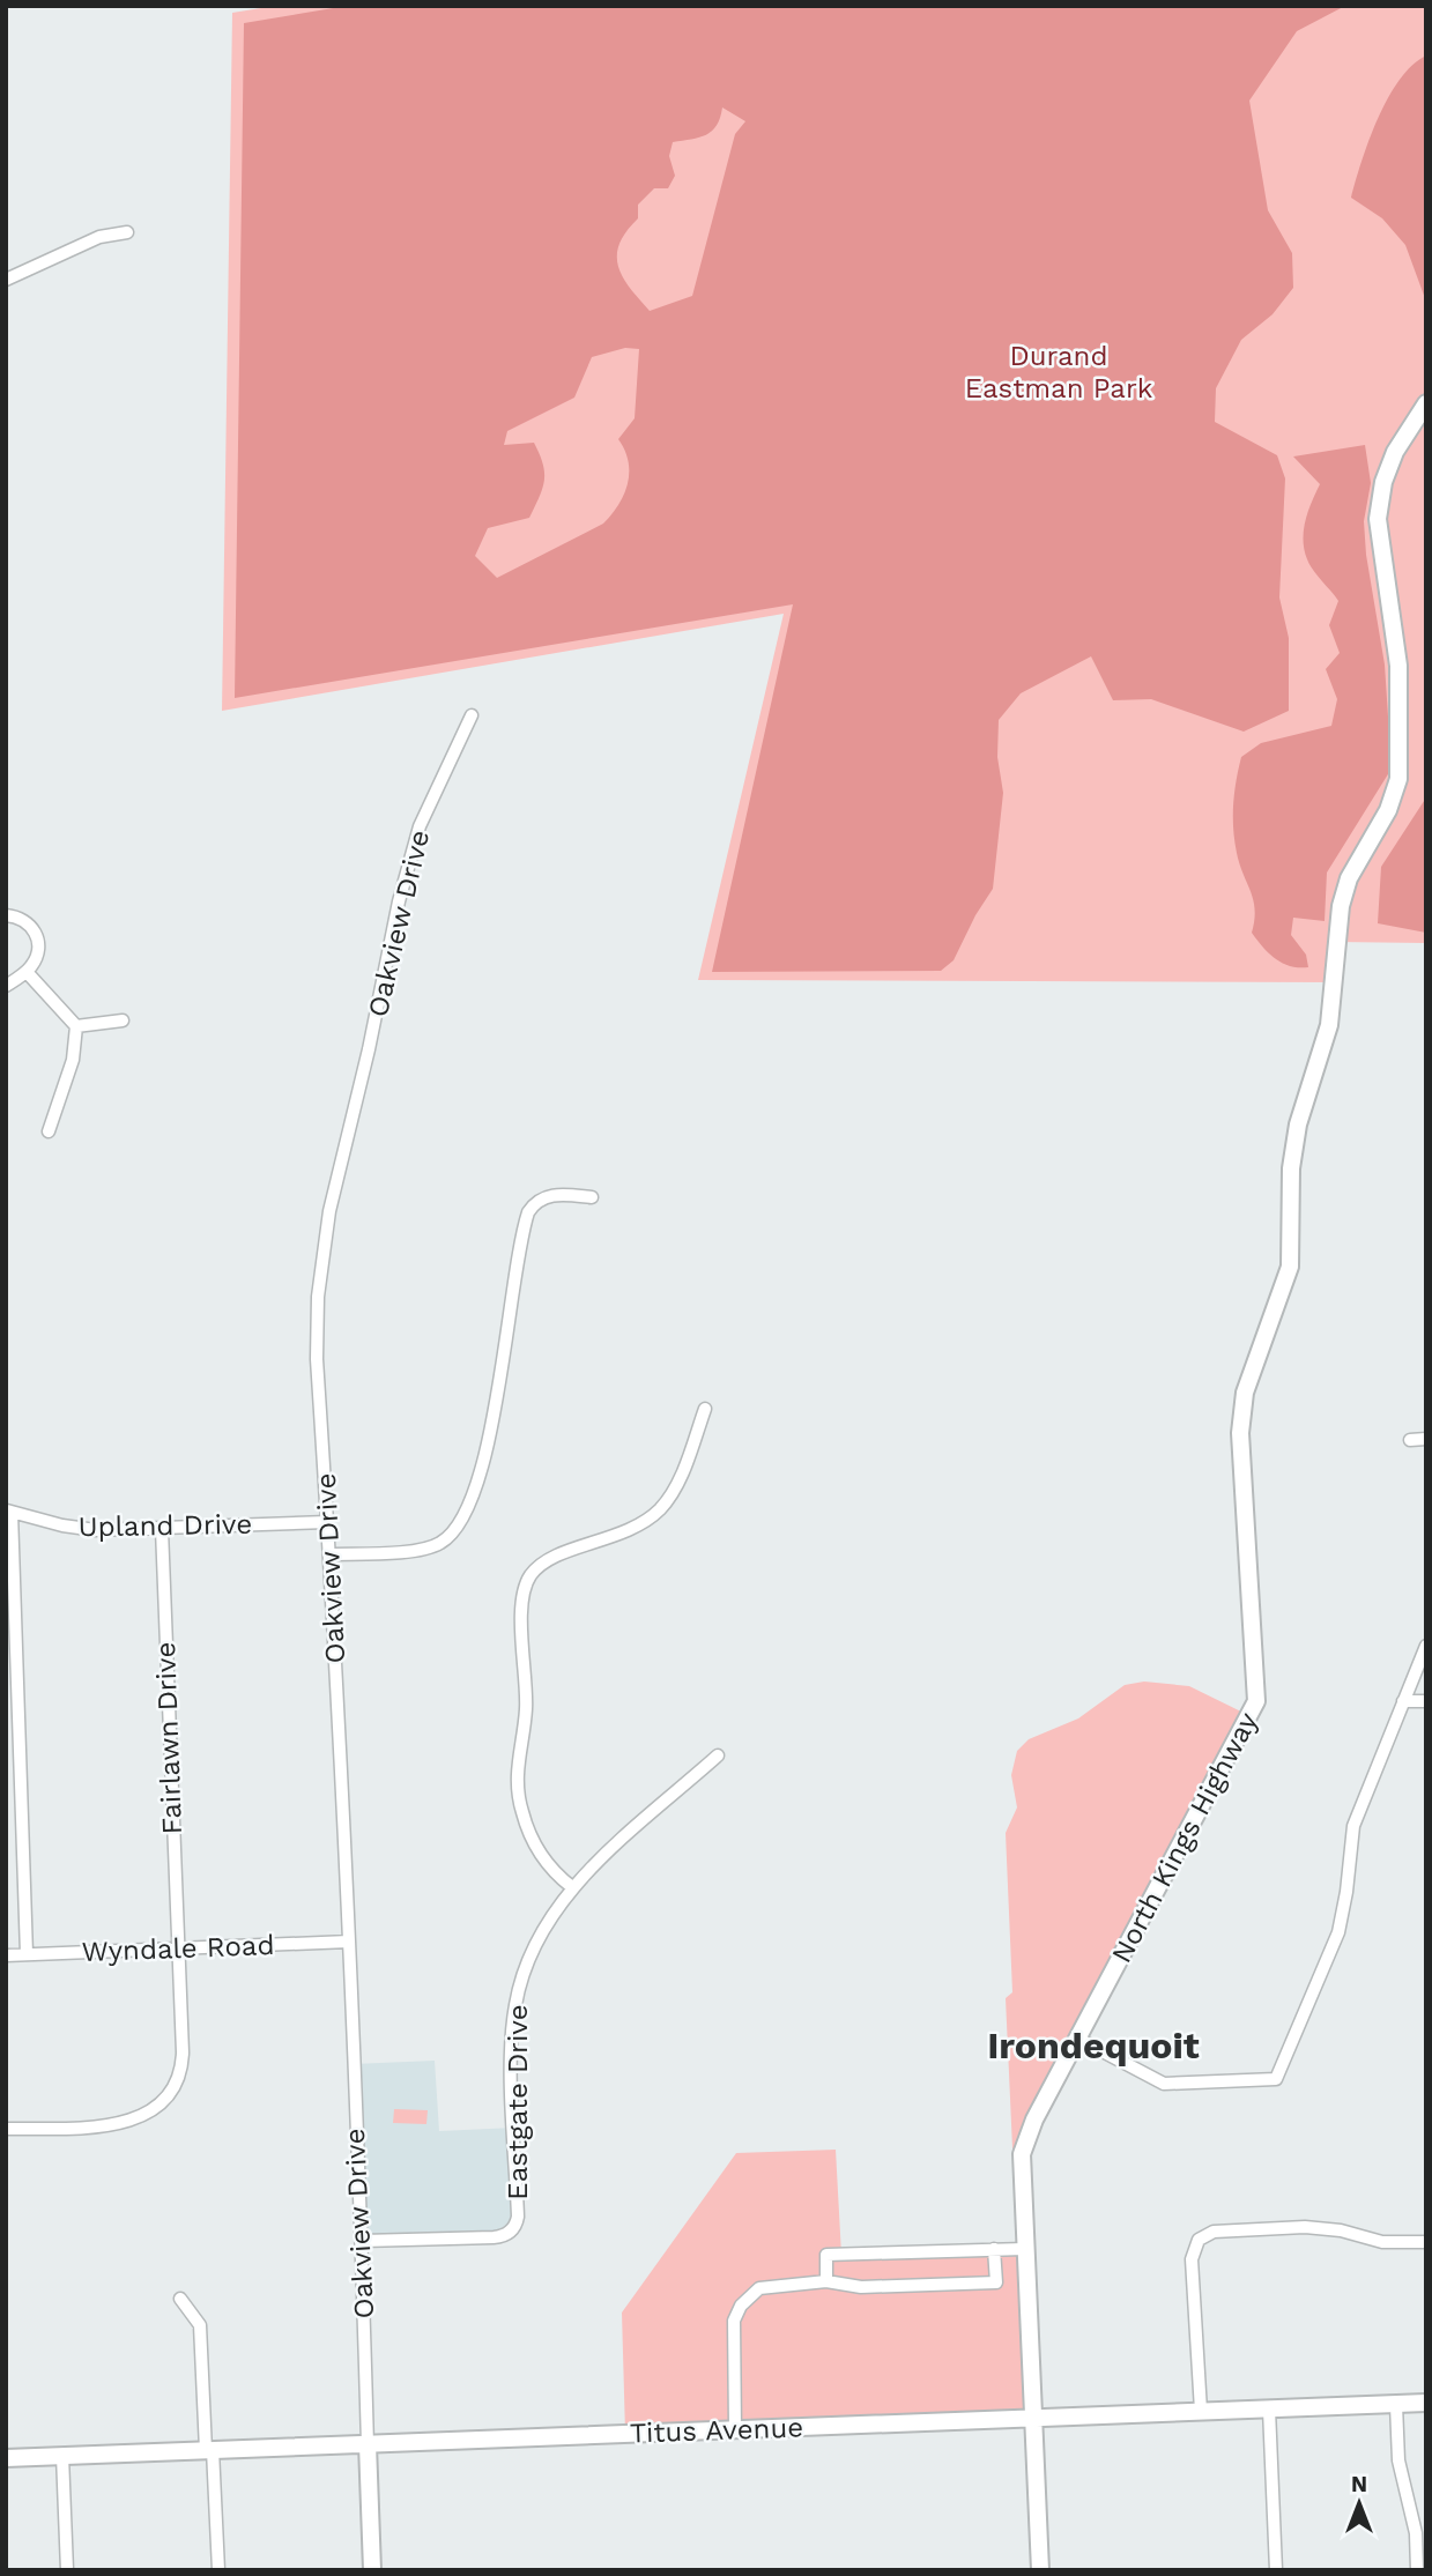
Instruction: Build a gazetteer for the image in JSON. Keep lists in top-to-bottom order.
{
  "streets": {
    "street": [
      "Oakview Drive",
      "Upland Drive",
      "Fairlawn Drive",
      "North Kings Highway",
      "Wyndale Road",
      "Eastgate Drive",
      "Titus Avenue"
    ]
  },
  "crossings": [
    ["Oakview Drive", "Upland Drive"],
    ["Oakview Drive", "Wyndale Road"],
    ["Oakview Drive", "Eastgate Drive"],
    ["Oakview Drive", "Titus Avenue"],
    ["Upland Drive", "Fairlawn Drive"],
    ["Fairlawn Drive", "Wyndale Road"],
    ["North Kings Highway", "Titus Avenue"]
  ],
  "districts": ["Irondequoit"],
  "parks": ["Durand Eastman Park"],
  "north": "top"
}
